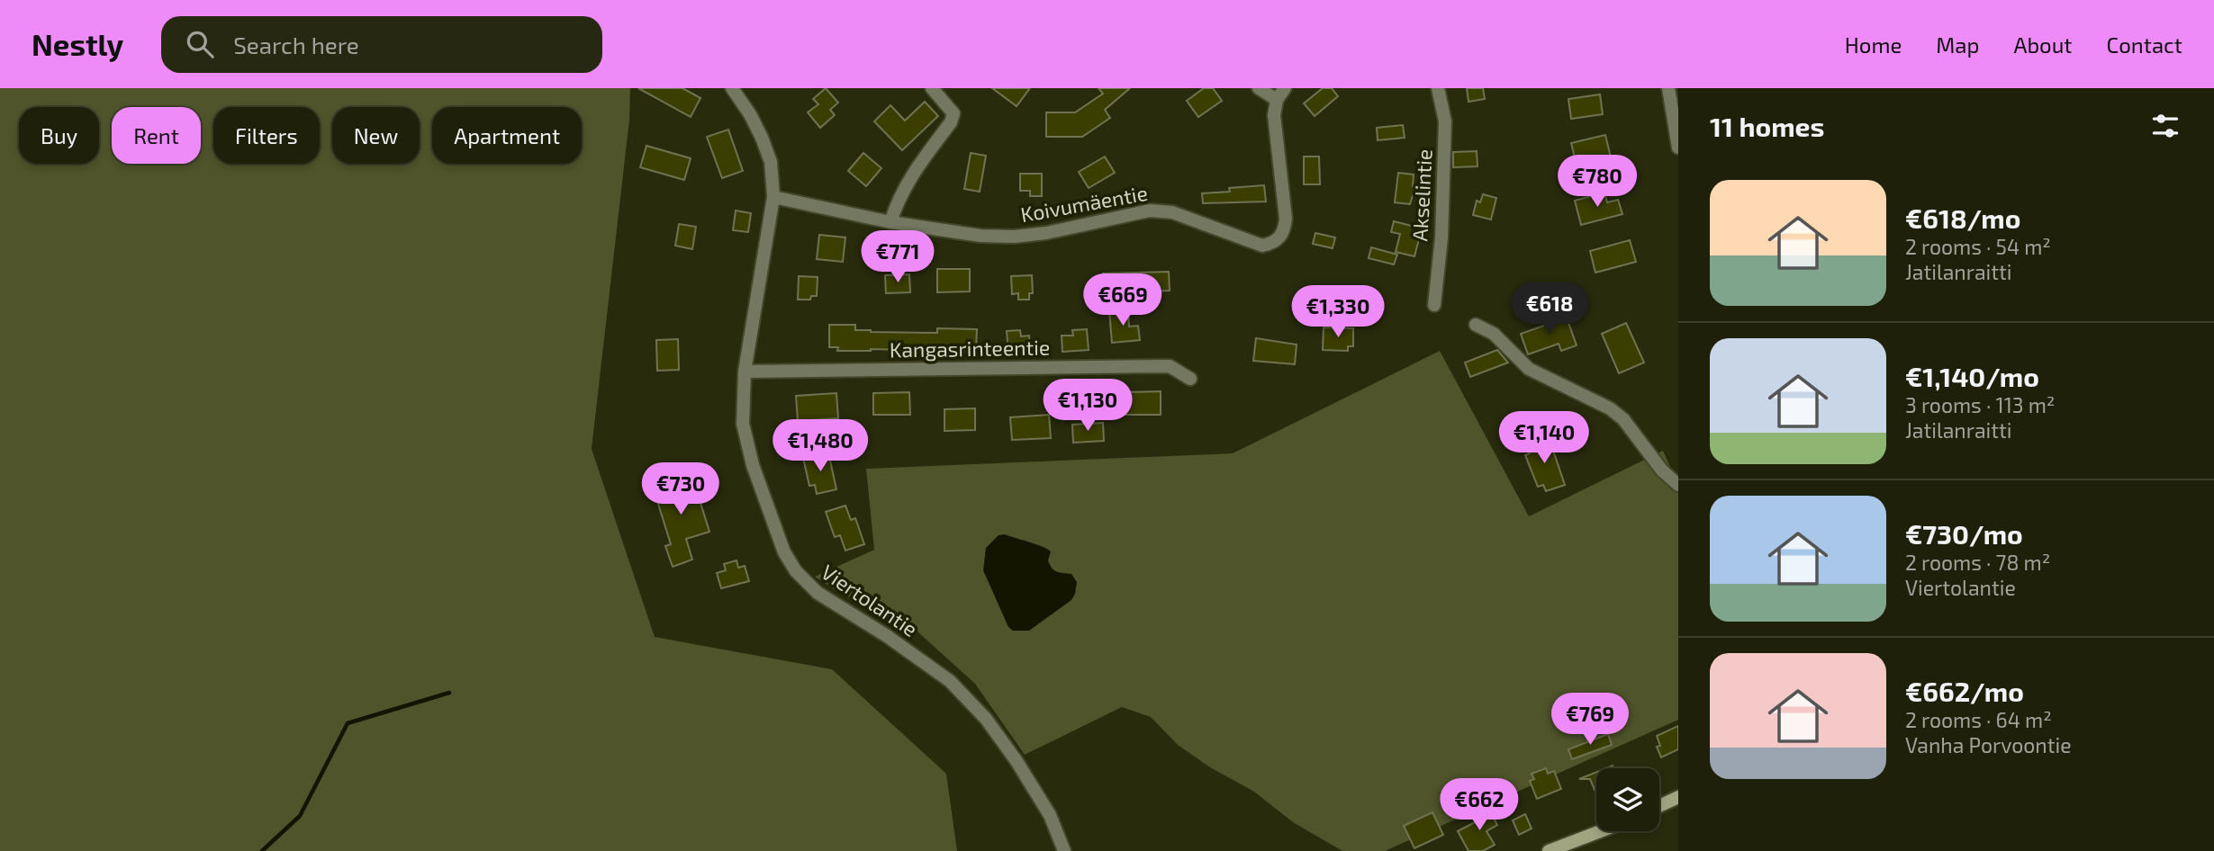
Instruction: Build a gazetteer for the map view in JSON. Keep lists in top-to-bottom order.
{
  "streets": {
    "street": [
      "Akselintie",
      "Koivumäentie",
      "Kangasrinteentie",
      "Viertolantie"
    ]
  },
  "crossings": [
    ["Koivumäentie", "Viertolantie"],
    ["Kangasrinteentie", "Viertolantie"]
  ],
  "page": {
    "header": "Nestly",
    "search": "Search here",
    "nav": [
      "Home",
      "Map",
      "About",
      "Contact"
    ],
    "heading": "11 homes",
    "chip": [
      "Buy",
      "Rent",
      "Filters",
      "New",
      "Apartment"
    ],
    "price": [
      "€780",
      "€771",
      "€669",
      "€618",
      "€1,330",
      "€1,130",
      "€1,140",
      "€1,480",
      "€730",
      "€769",
      "€662"
    ],
    "list": [
      {
        "name": "€618/mo",
        "note": "2 rooms · 54 m² · Jatilanraitti"
      },
      {
        "name": "€1,140/mo",
        "note": "3 rooms · 113 m² · Jatilanraitti"
      },
      {
        "name": "€730/mo",
        "note": "2 rooms · 78 m² · Viertolantie"
      },
      {
        "name": "€662/mo",
        "note": "2 rooms · 64 m² · Vanha Porvoontie"
      }
    ]
  }
}
